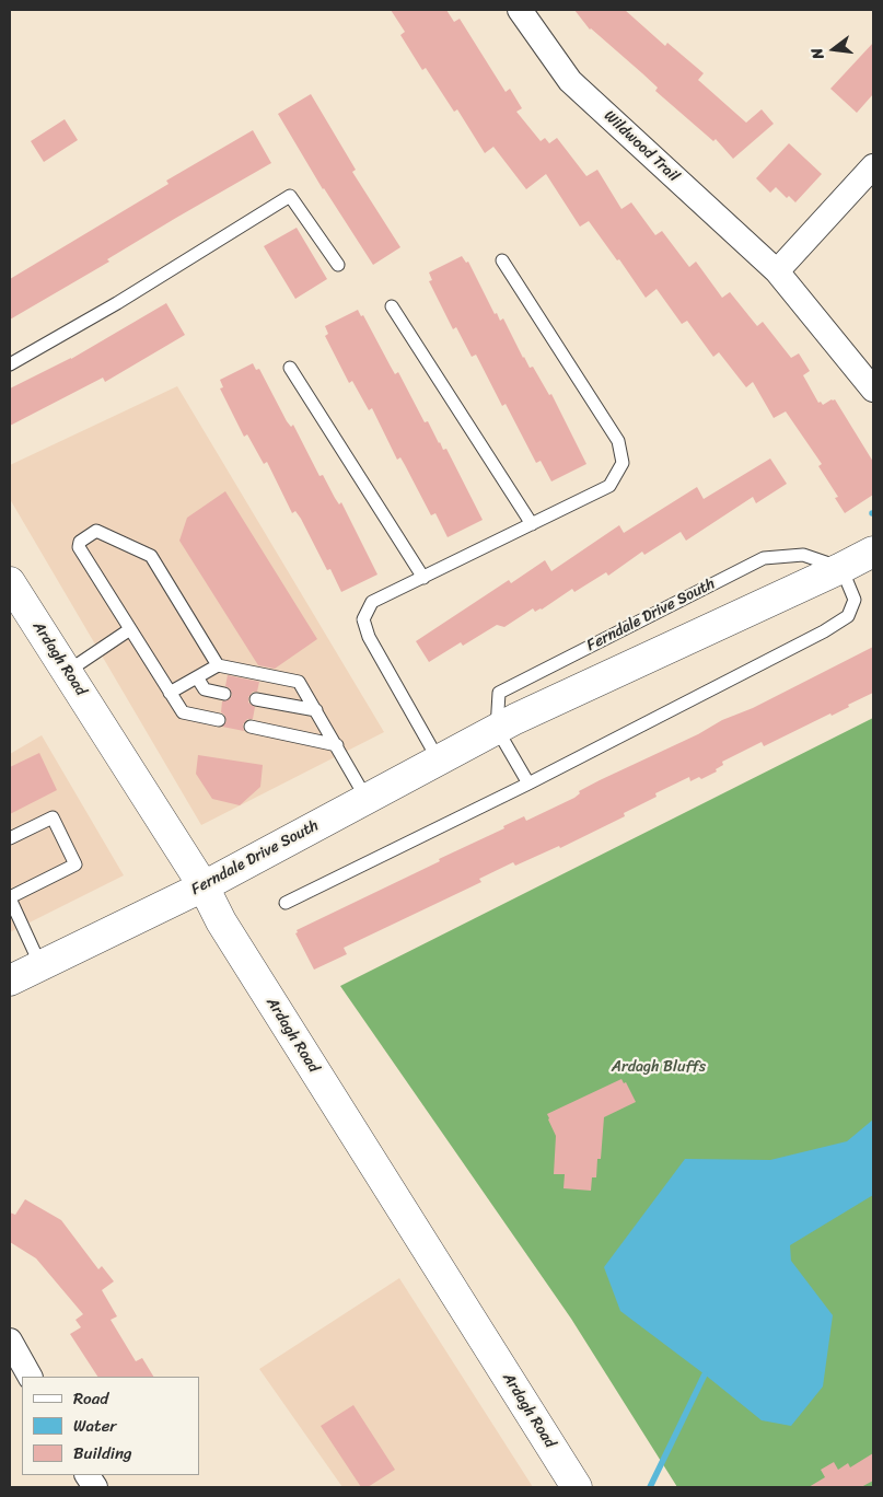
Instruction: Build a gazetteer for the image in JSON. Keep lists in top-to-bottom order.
{
  "streets": {
    "street": ["Wildwood Trail", "Ferndale Drive South", "Ardagh Road"]
  },
  "crossings": [
    ["Ferndale Drive South", "Ardagh Road"]
  ],
  "parks": ["Ardagh Bluffs"],
  "legend": ["Road", "Water", "Building"],
  "north": "left"
}
